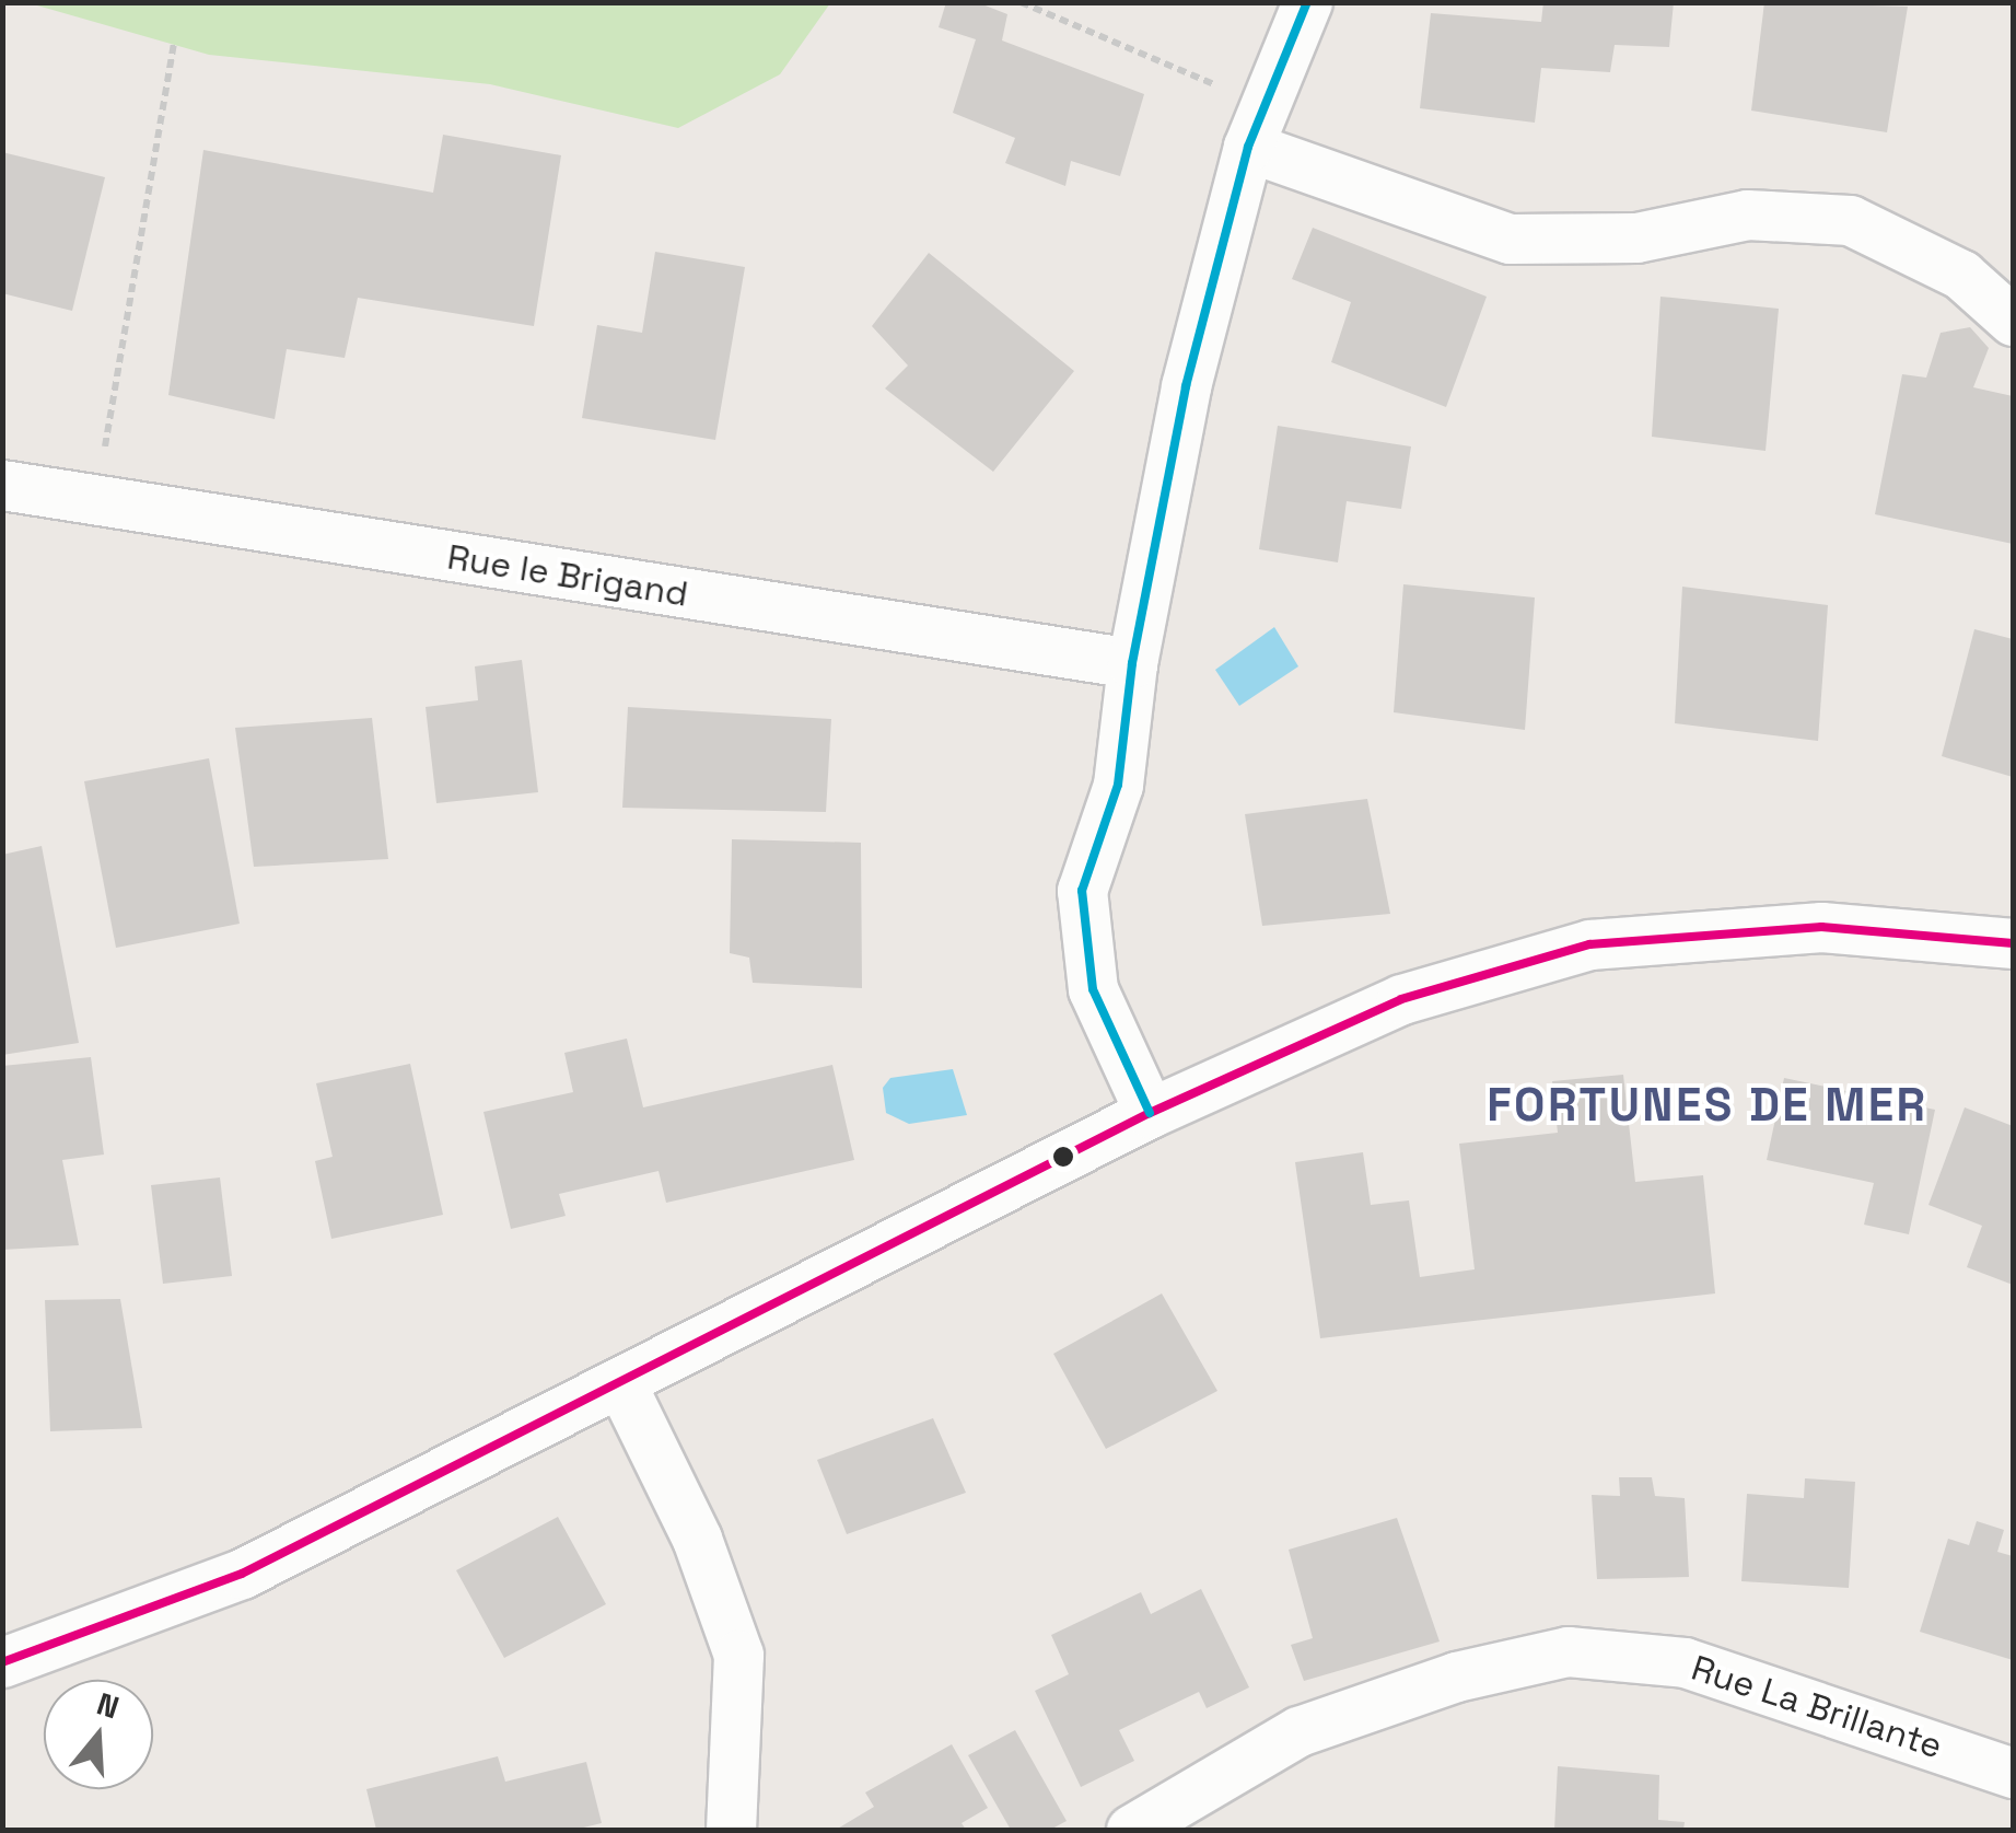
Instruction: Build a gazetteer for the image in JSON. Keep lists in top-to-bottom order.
{
  "streets": {
    "street": ["Rue le Brigand", "Rue La Brillante"]
  },
  "districts": ["FORTUNES DE MER"],
  "north": "top"
}
